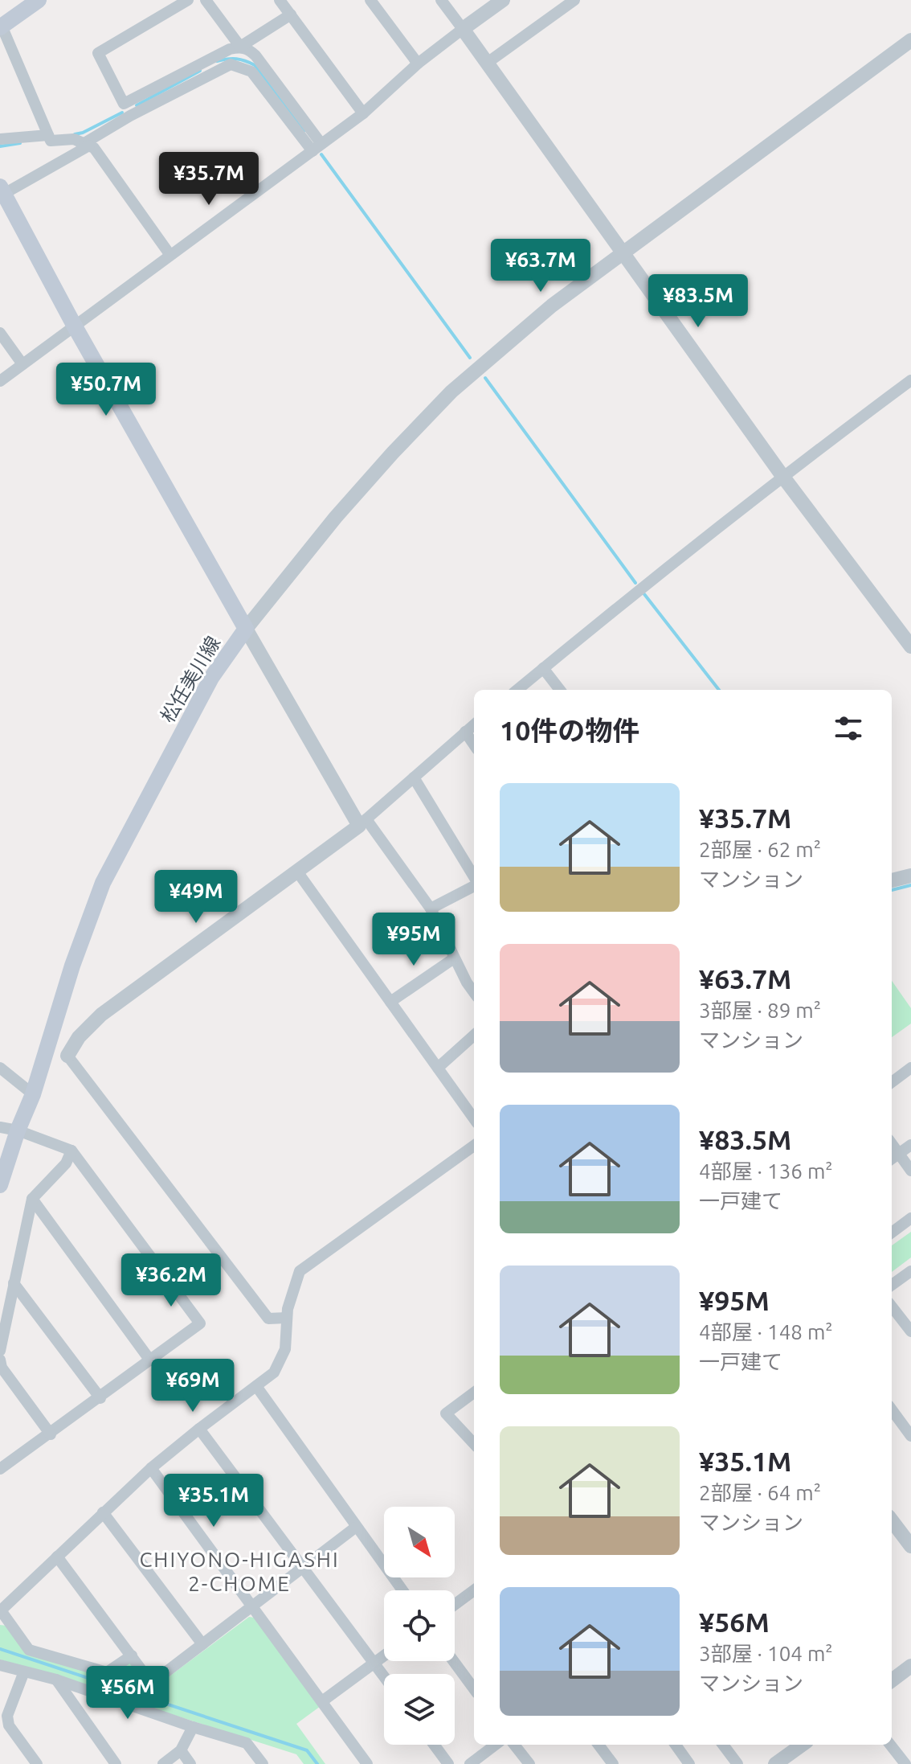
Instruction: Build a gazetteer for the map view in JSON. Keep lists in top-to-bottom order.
{
  "streets": {
    "main road": ["松任美川線"]
  },
  "districts": ["CHIYONO-HIGASHI 2-CHOME"],
  "north": "bottom right",
  "page": {
    "price": [
      "¥35.7M",
      "¥63.7M",
      "¥83.5M",
      "¥50.7M",
      "¥49M",
      "¥95M",
      "¥36.2M",
      "¥69M",
      "¥35.1M",
      "¥56M"
    ],
    "heading": "10件の物件",
    "list": [
      {
        "name": "¥35.7M",
        "note": "2部屋 · 62 m² · マンション"
      },
      {
        "name": "¥63.7M",
        "note": "3部屋 · 89 m² · マンション"
      },
      {
        "name": "¥83.5M",
        "note": "4部屋 · 136 m² · 一戸建て"
      },
      {
        "name": "¥95M",
        "note": "4部屋 · 148 m² · 一戸建て"
      },
      {
        "name": "¥35.1M",
        "note": "2部屋 · 64 m² · マンション"
      },
      {
        "name": "¥56M",
        "note": "3部屋 · 104 m² · マンション"
      }
    ]
  }
}
